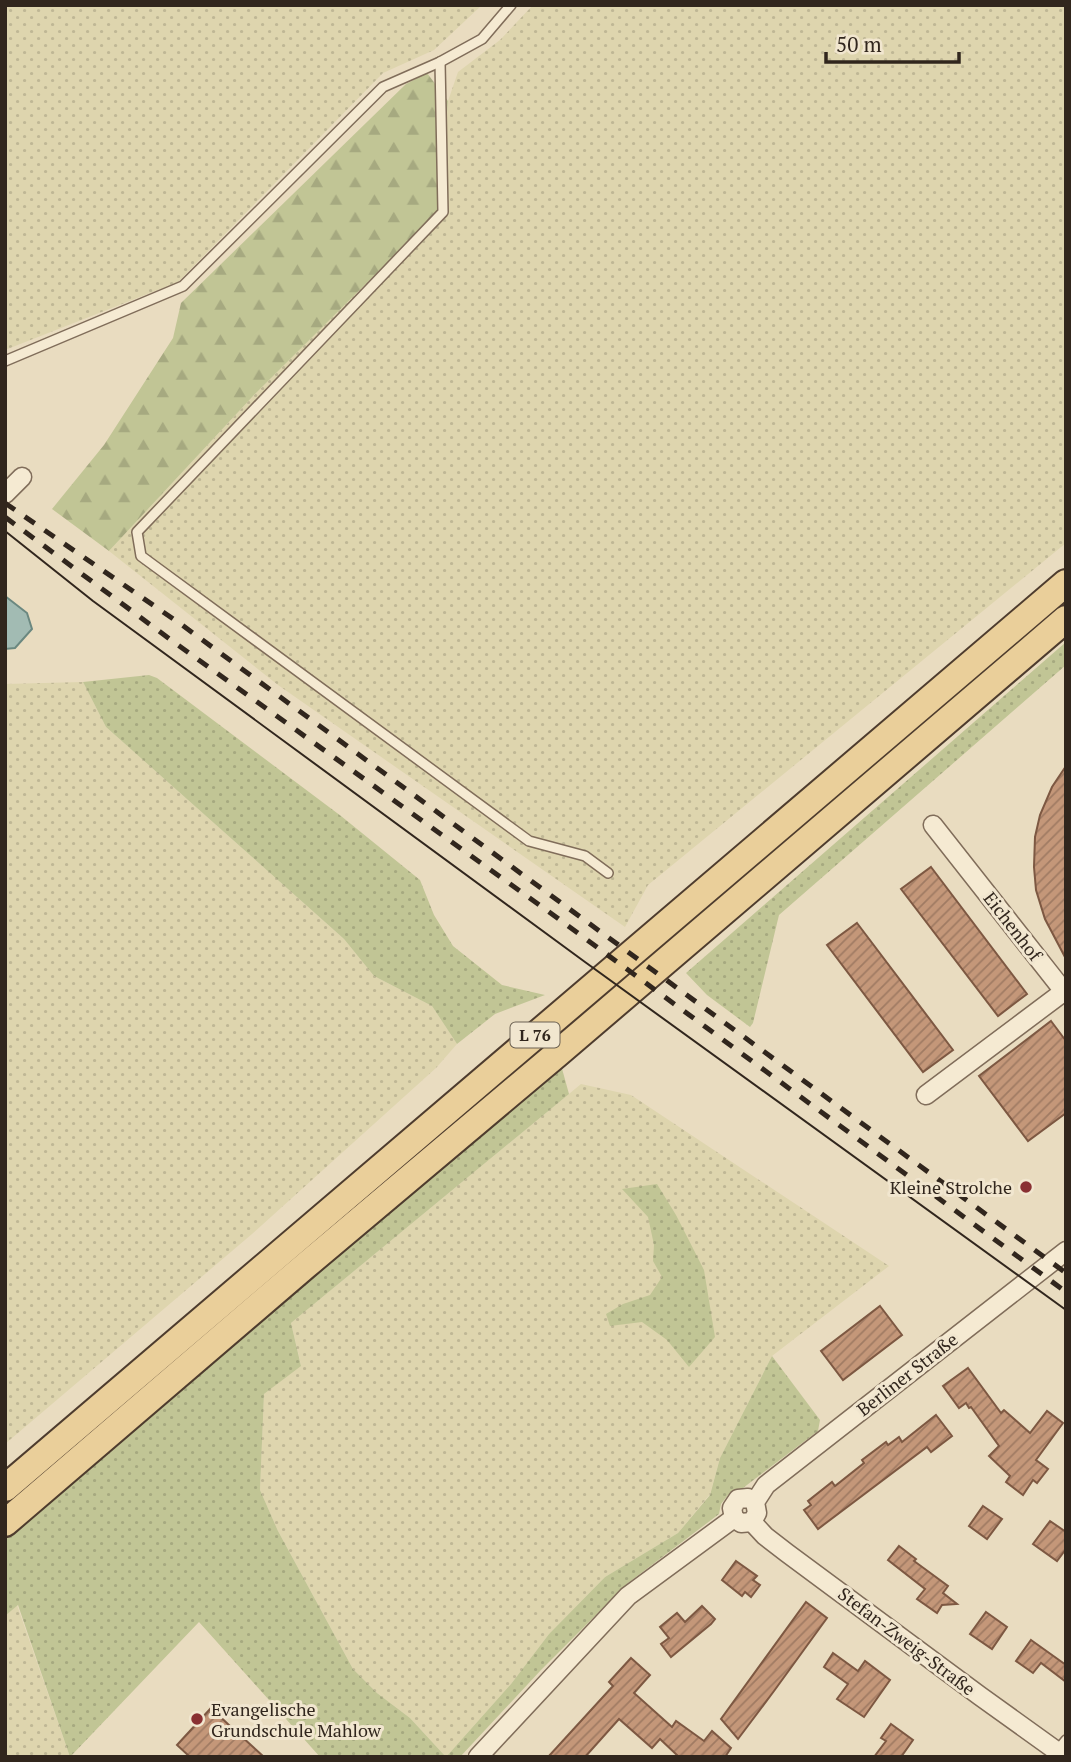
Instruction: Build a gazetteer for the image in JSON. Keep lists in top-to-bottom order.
{
  "streets": {
    "main road": ["L 76"],
    "street": ["Eichenhof", "Berliner Straße", "Stefan-Zweig-Straße"]
  },
  "crossings": [
    ["Berliner Straße", "Stefan-Zweig-Straße"]
  ],
  "places": ["Kleine Strolche", "Evangelische Grundschule Mahlow"],
  "scale_bar": "50 m"
}
